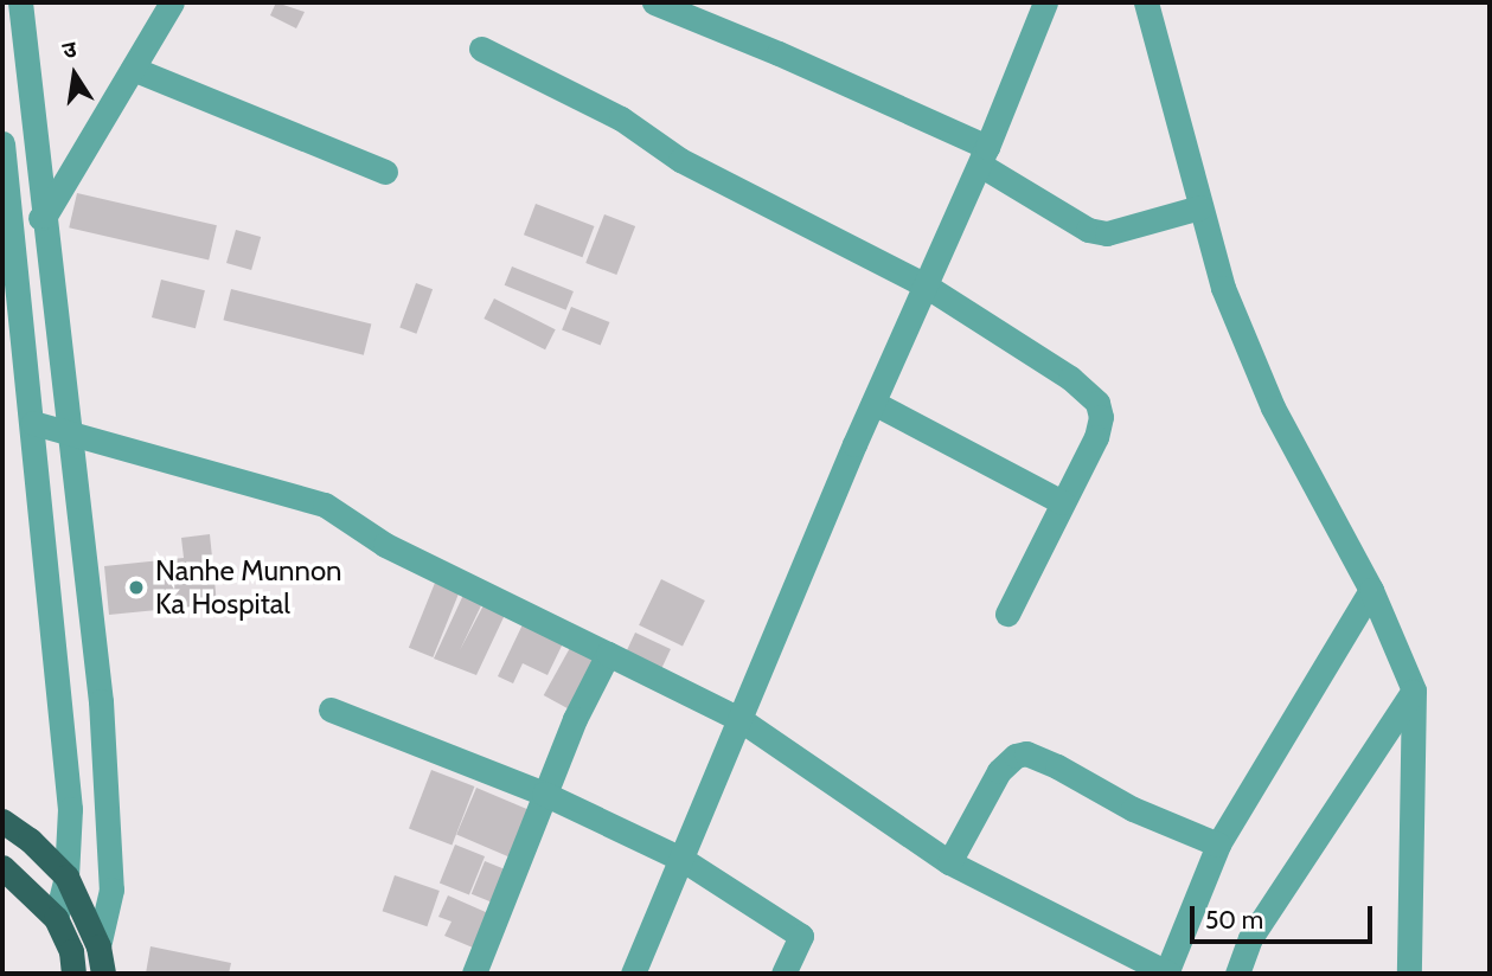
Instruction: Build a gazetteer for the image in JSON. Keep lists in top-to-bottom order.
{
  "places": ["Nanhe Munnon Ka Hospital"],
  "scale_bar": "50 m",
  "north": "top"
}
